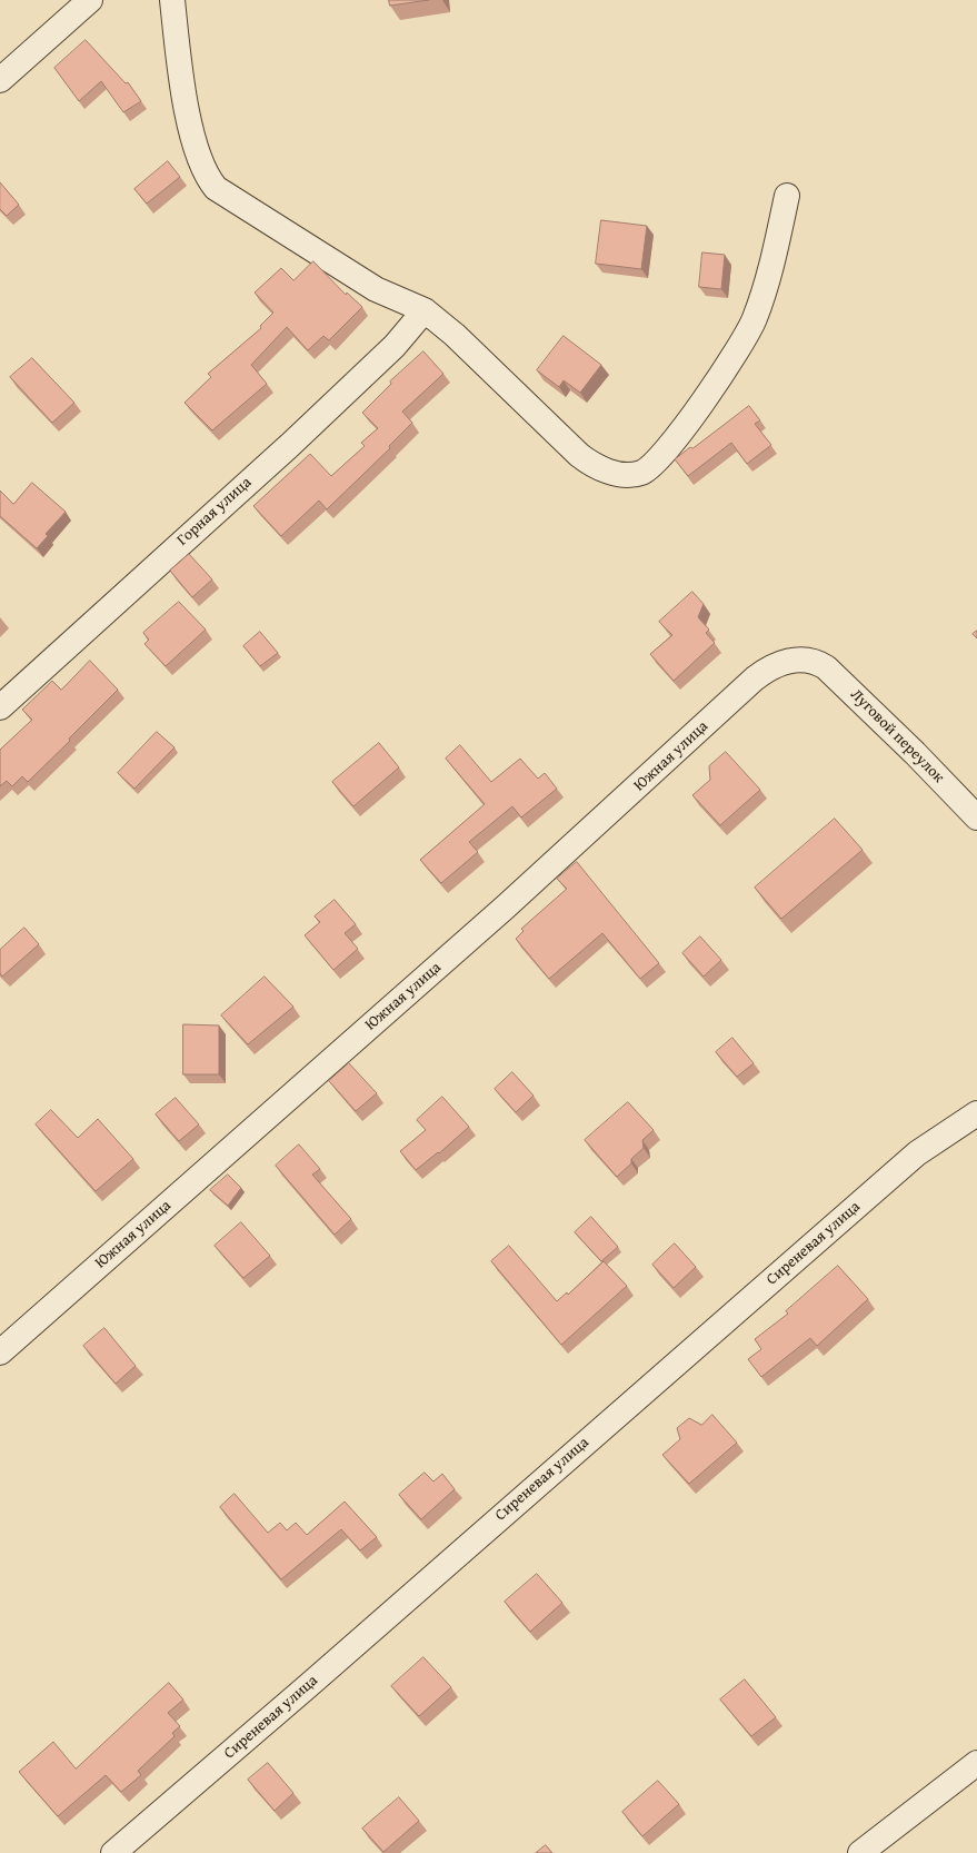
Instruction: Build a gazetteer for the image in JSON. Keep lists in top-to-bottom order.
{
  "streets": {
    "street": [
      "Горная улица",
      "Луговой переулок",
      "Южная улица",
      "Сиреневая улица"
    ]
  },
  "crossings": [
    ["Луговой переулок", "Южная улица"]
  ]
}
